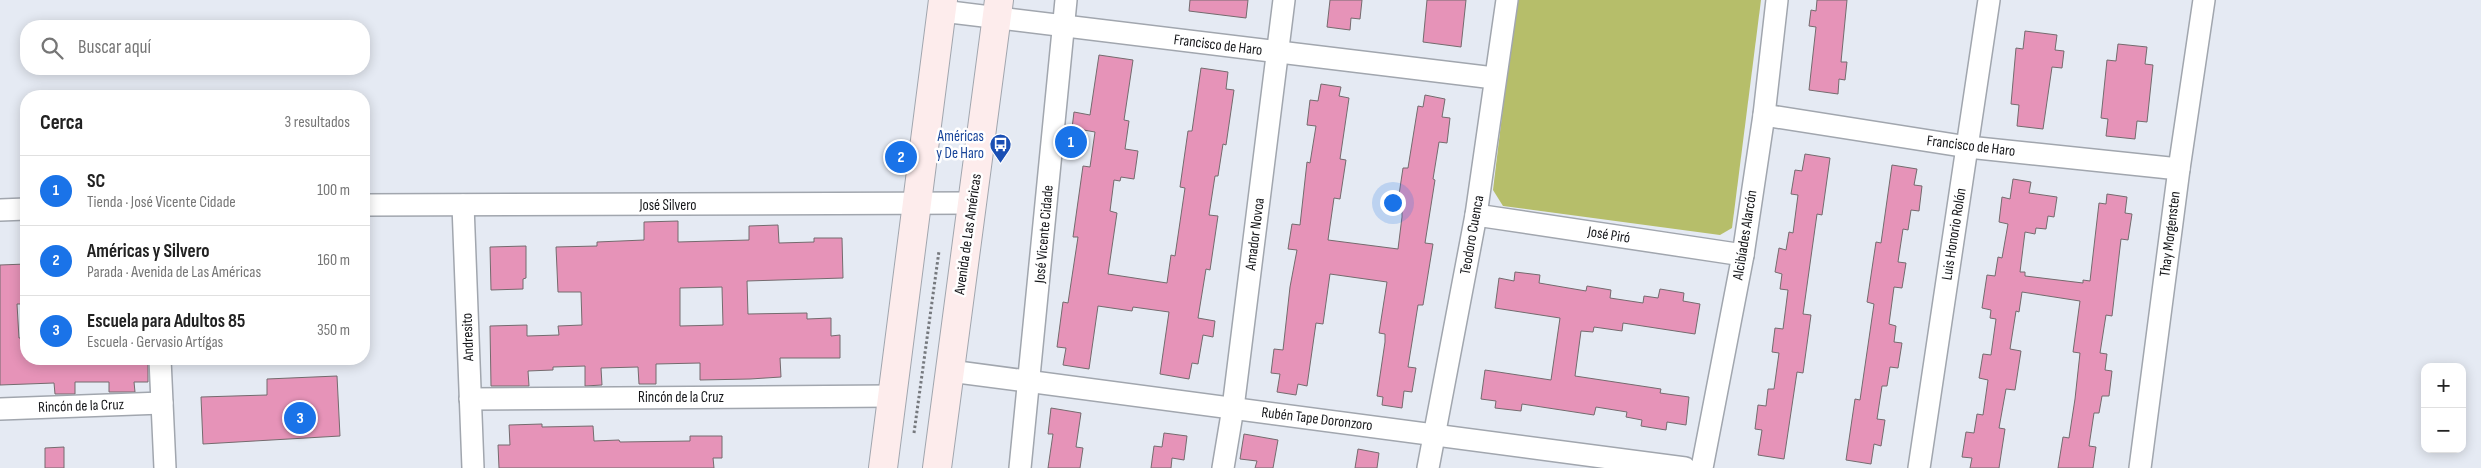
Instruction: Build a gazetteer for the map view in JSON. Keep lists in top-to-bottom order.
{
  "streets": {
    "main road": ["Avenida de Las Américas"],
    "street": [
      "Francisco de Haro",
      "José Silvero",
      "José Vicente Cidade",
      "Amador Novoa",
      "Luis Honorio Rolón",
      "Thay Morgensten",
      "Teodoro Cuenca",
      "José Piró",
      "Alcibíades Alarcón",
      "Andresito",
      "Rincón de la Cruz",
      "Rubén Tape Doronzoro"
    ]
  },
  "crossings": [
    ["Francisco de Haro", "Avenida de Las Américas"],
    ["Francisco de Haro", "José Vicente Cidade"],
    ["Francisco de Haro", "Amador Novoa"],
    ["Francisco de Haro", "Luis Honorio Rolón"],
    ["Francisco de Haro", "Thay Morgensten"],
    ["Francisco de Haro", "Teodoro Cuenca"],
    ["Francisco de Haro", "Alcibíades Alarcón"],
    ["José Silvero", "Avenida de Las Américas"],
    ["José Silvero", "Andresito"],
    ["Avenida de Las Américas", "Rubén Tape Doronzoro"],
    ["José Vicente Cidade", "Rubén Tape Doronzoro"],
    ["Amador Novoa", "Rubén Tape Doronzoro"],
    ["Teodoro Cuenca", "José Piró"],
    ["Teodoro Cuenca", "Rubén Tape Doronzoro"],
    ["José Piró", "Alcibíades Alarcón"],
    ["Andresito", "Rincón de la Cruz"]
  ],
  "places": {
    "bus stop": ["Américas y De Haro"]
  },
  "page": {
    "search": "Buscar aquí",
    "heading": ["Cerca", "3 resultados"],
    "pins": ["1", "2", "3"],
    "list": [
      {
        "mark": "1",
        "name": "SC",
        "note": "Tienda · José Vicente Cidade",
        "value": "100 m"
      },
      {
        "mark": "2",
        "name": "Américas y Silvero",
        "note": "Parada · Avenida de Las Américas",
        "value": "160 m"
      },
      {
        "mark": "3",
        "name": "Escuela para Adultos 85",
        "note": "Escuela · Gervasio Artígas",
        "value": "350 m"
      }
    ],
    "map_buttons": ["+", "−"]
  }
}
